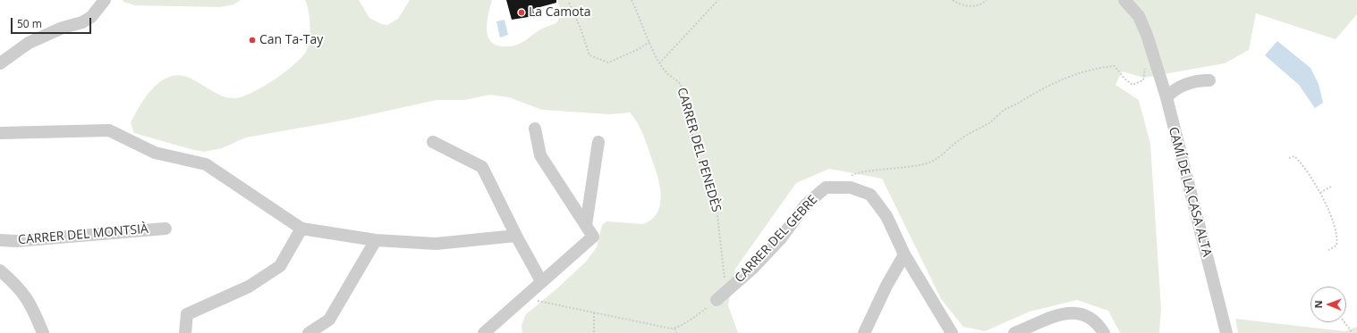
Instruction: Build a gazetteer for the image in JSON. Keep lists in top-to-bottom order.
{
  "streets": {
    "street": ["CAMÍ DE LA CASA ALTA", "CARRER DEL MONTSIÀ", "CARRER DEL GEBRE"],
    "path": ["CARRER DEL PENEDÈS"]
  },
  "crossings": [
    ["CARRER DEL PENEDÈS", "CARRER DEL GEBRE"]
  ],
  "places": ["La Camota", "Can Ta-Tay"],
  "scale_bar": "50 m",
  "north": "left"
}
